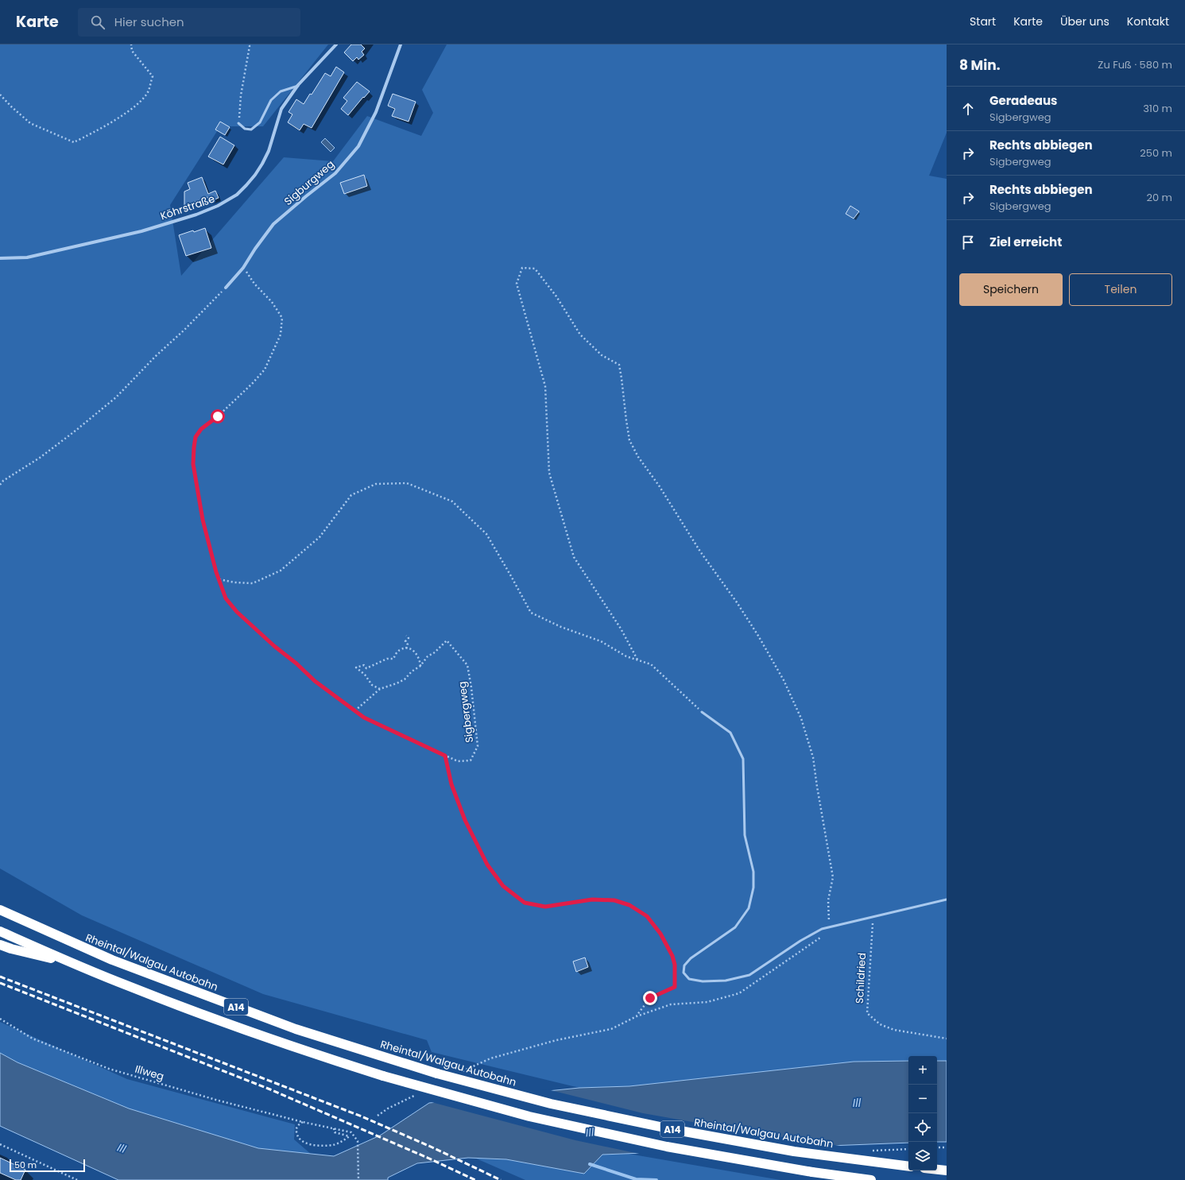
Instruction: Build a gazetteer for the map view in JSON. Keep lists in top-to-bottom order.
{
  "streets": {
    "highway": ["Rheintal/Walgau Autobahn", "A14"],
    "street": ["Sigburgweg", "Köhrstraße"],
    "path": ["Sigbergweg", "Schildried", "Illweg"]
  },
  "crossings": [
    ["Sigburgweg", "Sigbergweg"]
  ],
  "water": ["Ill"],
  "scale_bar": "50 m",
  "page": {
    "header": "Karte",
    "search": "Hier suchen",
    "nav": [
      "Start",
      "Karte",
      "Über uns",
      "Kontakt"
    ],
    "heading": ["8 Min.", "Zu Fuß · 580 m"],
    "list": [
      ["Geradeaus", "Sigbergweg", "310 m"],
      ["Rechts abbiegen", "Sigbergweg", "250 m"],
      ["Rechts abbiegen", "Sigbergweg", "20 m"],
      "Ziel erreicht"
    ],
    "buttons": ["Speichern", "Teilen"],
    "map_buttons": ["+", "−"],
    "scale": "50 m"
  }
}
